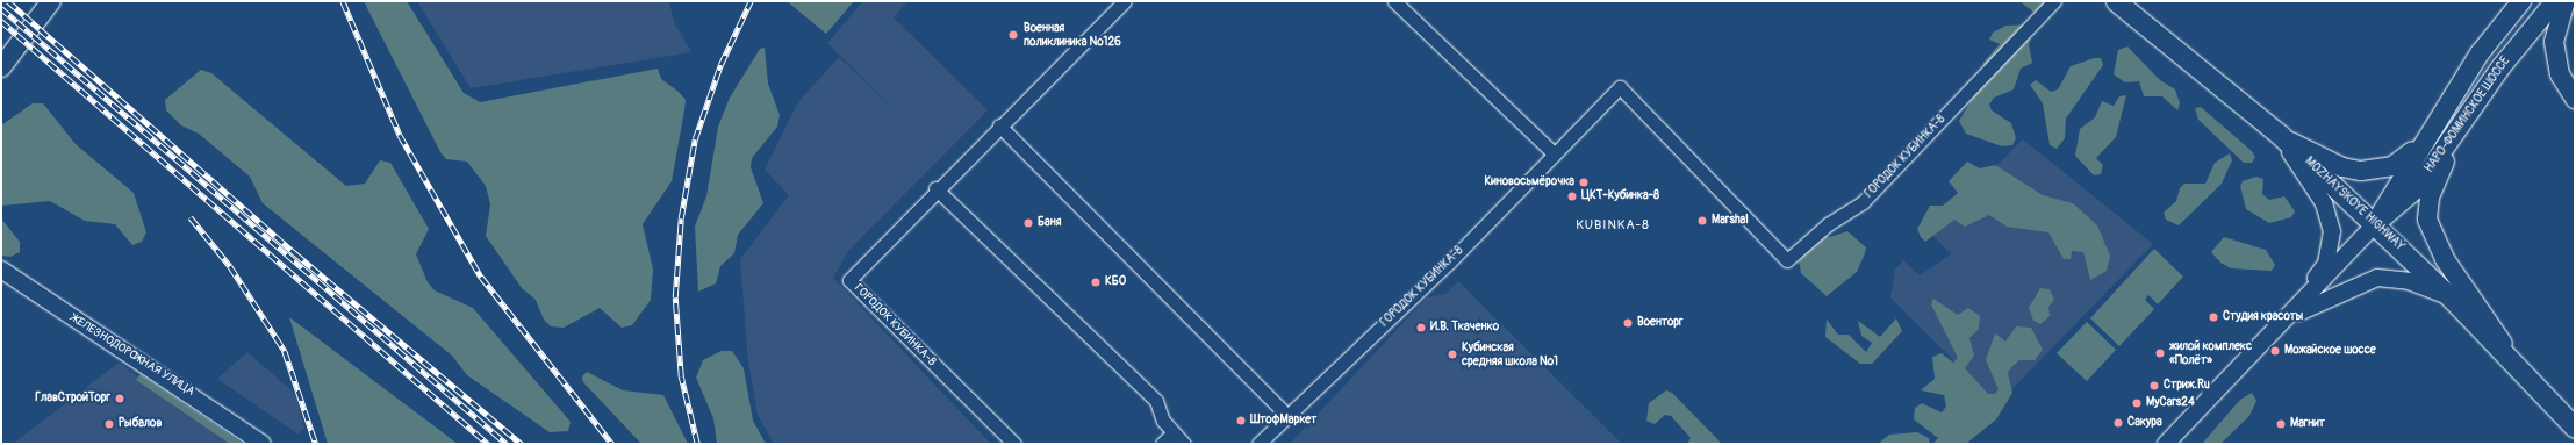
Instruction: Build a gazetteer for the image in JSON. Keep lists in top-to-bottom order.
{
  "streets": {
    "main road": ["НАРО-ФОМИНСКОЕ ШОССЕ", "MOZHAYSKOYE HIGHWAY"],
    "street": ["ГОРОДОК КУБИНКА-8", "ЖЕЛЕЗНОДОРОЖНАЯ УЛИЦА"]
  },
  "crossings": [
    ["НАРО-ФОМИНСКОЕ ШОССЕ", "MOZHAYSKOYE HIGHWAY"]
  ],
  "districts": ["KUBINKA-8"],
  "places": [
    "Военная поликлиника №126",
    "Киновосьмёрочка",
    "ЦКТ-Кубинка-8",
    "Marshal",
    "Баня",
    "КБО",
    "Студия красоты",
    "Военторг",
    "И.В. Ткаченко",
    "Можайское шоссе",
    "жилой комплекс «Полёт»",
    "Кубинская средняя школа №1",
    "Стриж.Ru",
    "ГлавСтройТорг",
    "MyCars24",
    "ШтофМаркет",
    "Сакура",
    "Рыбалов",
    "Магнит"
  ]
}
